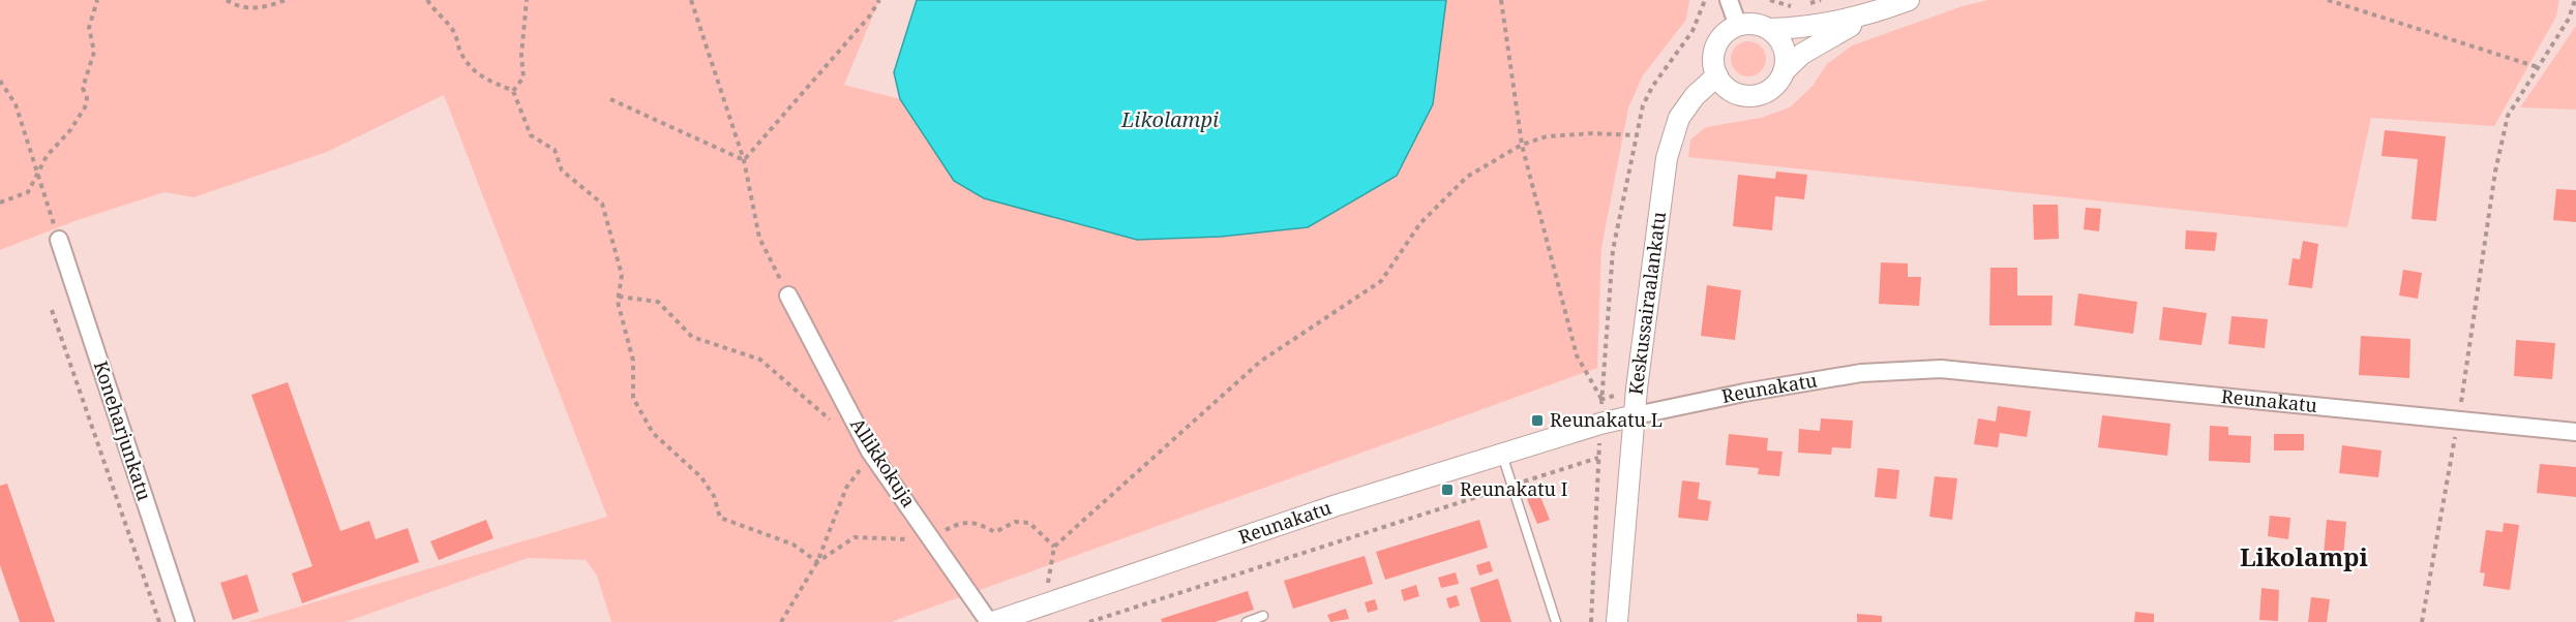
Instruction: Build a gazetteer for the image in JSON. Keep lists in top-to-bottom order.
{
  "streets": {
    "street": [
      "Keskussairaalankatu",
      "Reunakatu",
      "Koneharjunkatu",
      "Allikkokuja"
    ]
  },
  "crossings": [
    ["Keskussairaalankatu", "Reunakatu"],
    ["Reunakatu", "Allikkokuja"]
  ],
  "districts": ["Likolampi"],
  "water": ["Likolampi"],
  "places": {
    "transit": ["Reunakatu L", "Reunakatu I"]
  }
}
